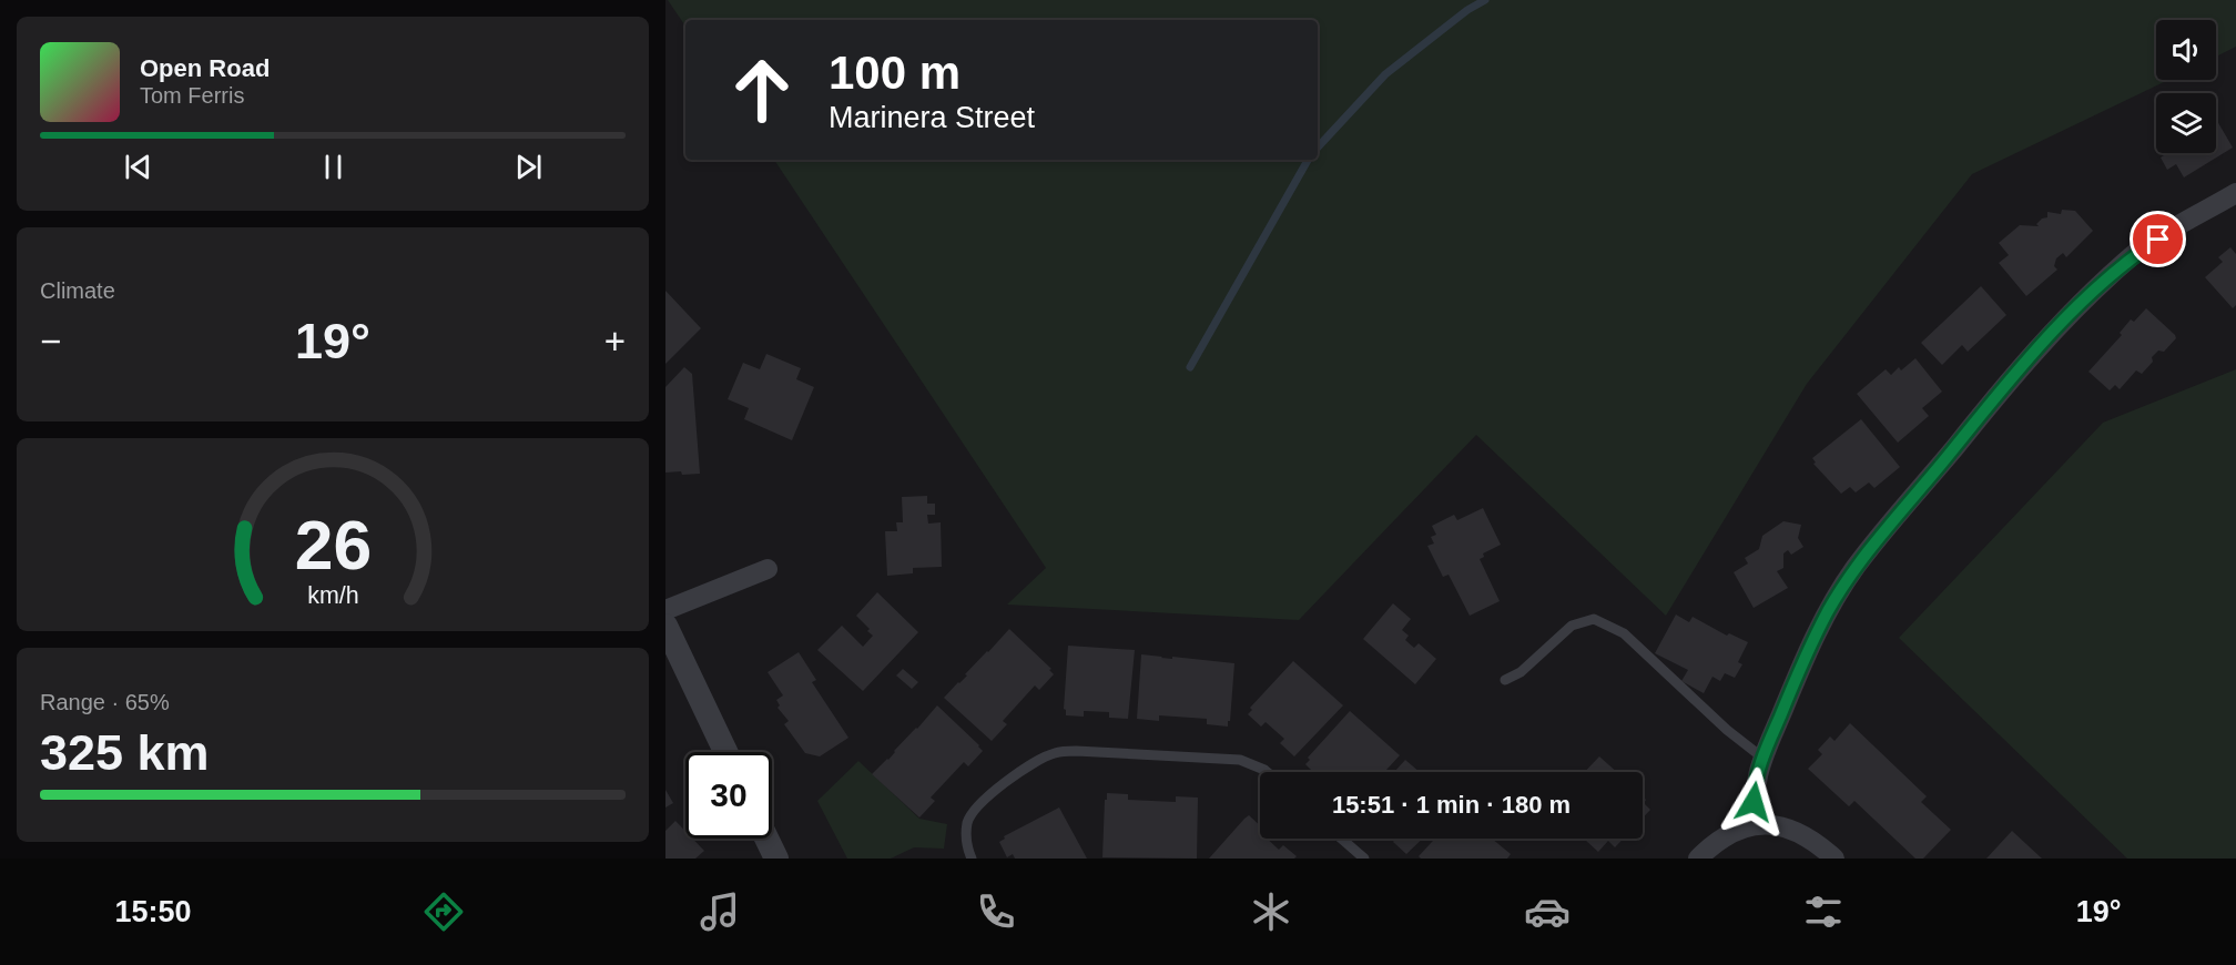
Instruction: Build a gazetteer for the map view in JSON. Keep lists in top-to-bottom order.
{
  "page": {
    "turn": ["100 m", "Marinera Street"],
    "song": ["Open Road", "Tom Ferris"],
    "tile": [
      "Climate",
      ["Range · 65%", "325 km"]
    ],
    "heat": ["−", "19°", "+"],
    "limit": "30",
    "trip": "15:51 · 1 min · 180 m",
    "tabs": ["15:50", "19°"],
    "gauge": ["26", "km/h"]
  }
}
